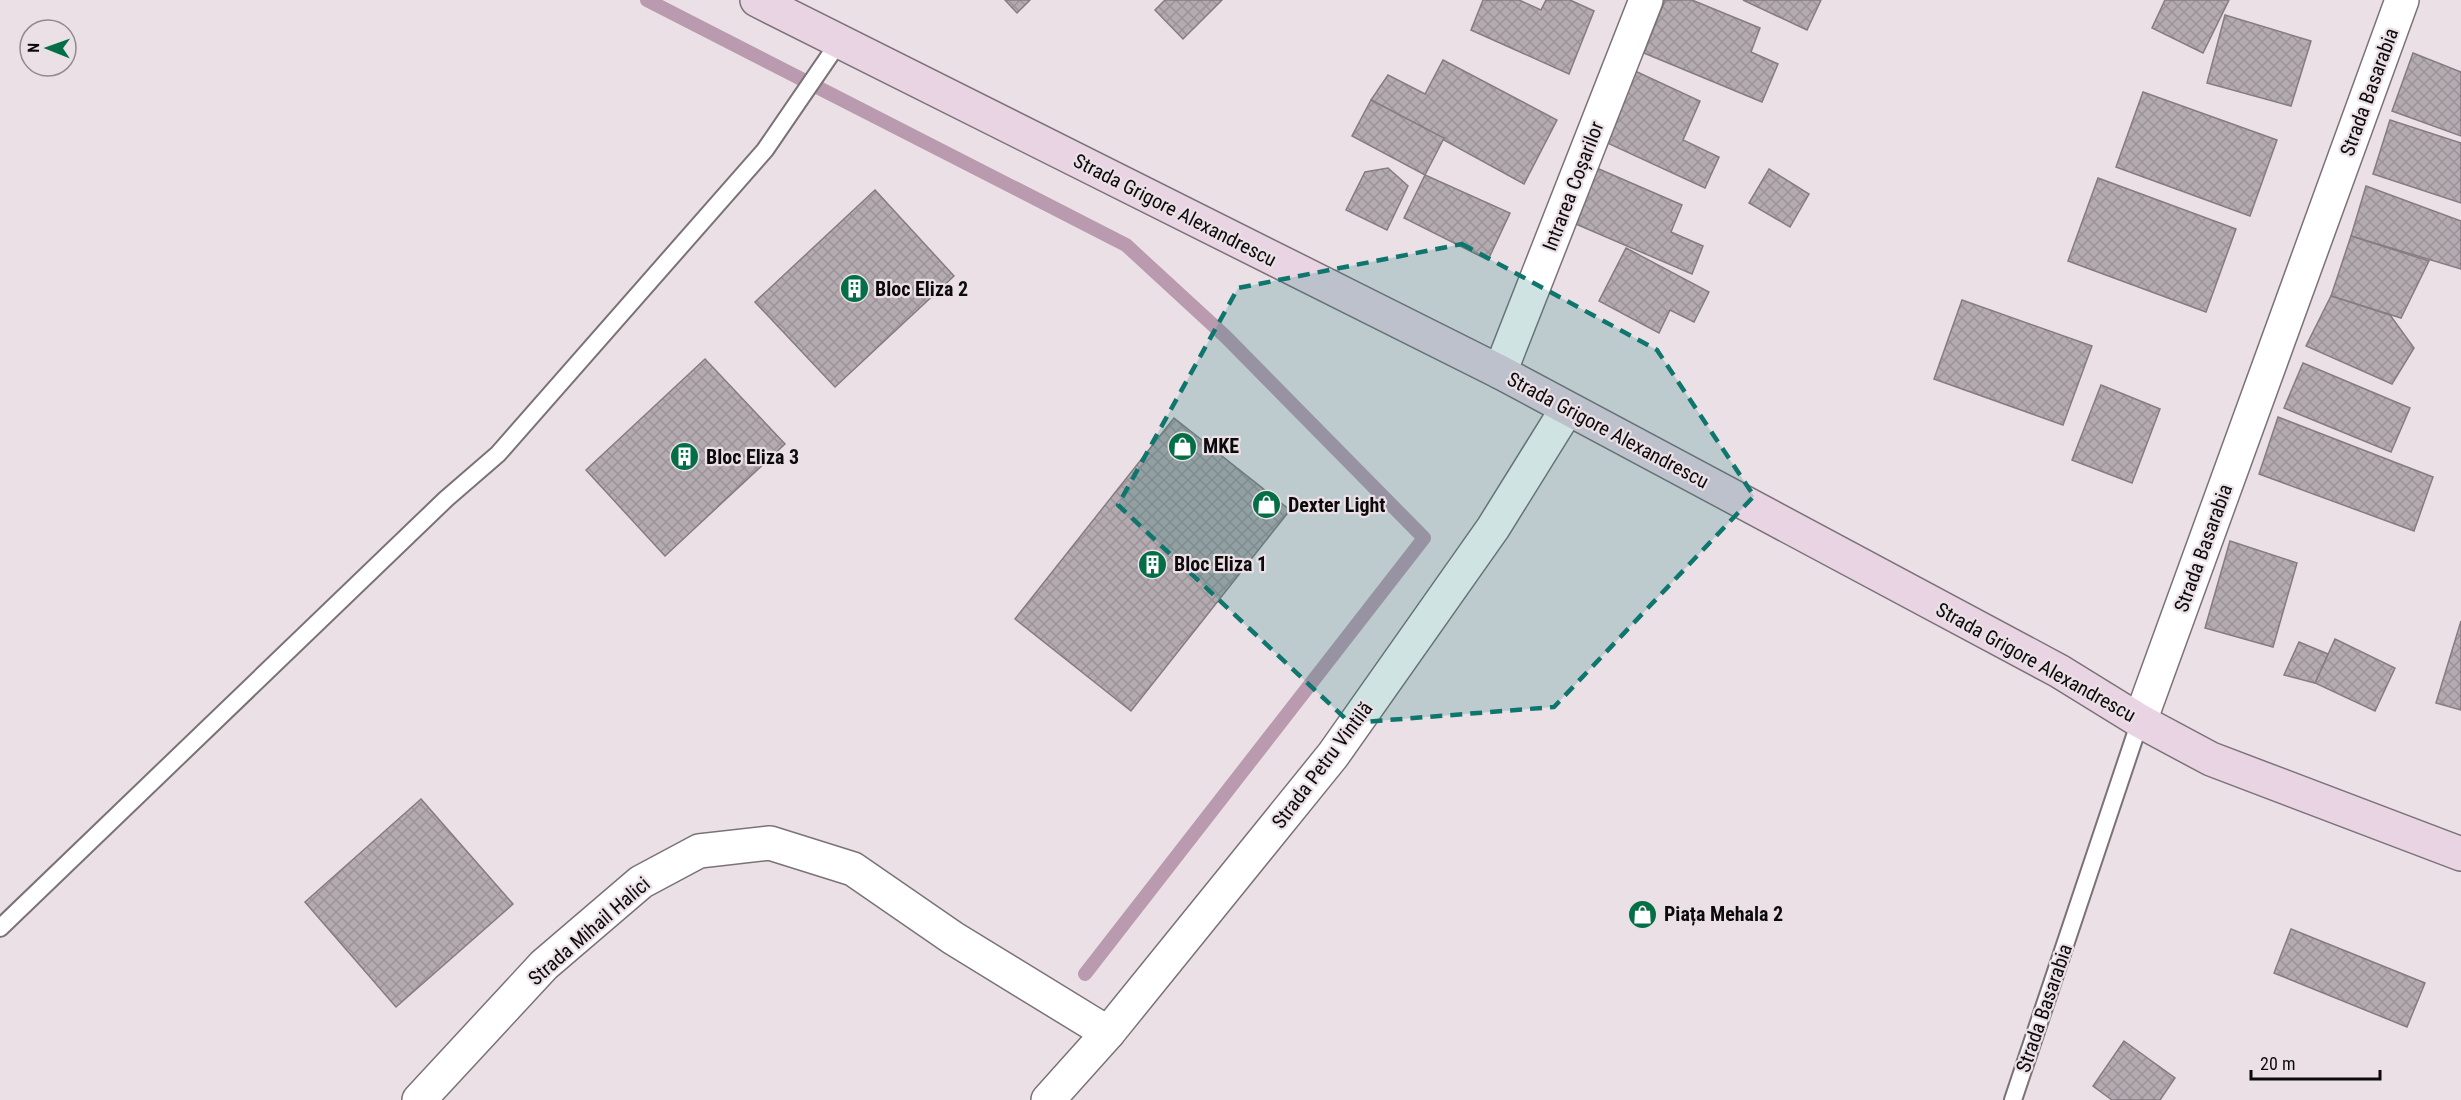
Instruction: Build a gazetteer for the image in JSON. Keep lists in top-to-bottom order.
{
  "streets": {
    "street": [
      "Strada Basarabia",
      "Intrarea Coșarilor",
      "Strada Grigore Alexandrescu",
      "Strada Petru Vintilă",
      "Strada Mihail Halici"
    ]
  },
  "crossings": [
    ["Strada Basarabia", "Strada Grigore Alexandrescu"],
    ["Intrarea Coșarilor", "Strada Grigore Alexandrescu"],
    ["Strada Grigore Alexandrescu", "Strada Petru Vintilă"],
    ["Strada Petru Vintilă", "Strada Mihail Halici"]
  ],
  "places": {
    "building": ["Bloc Eliza 2", "Bloc Eliza 3", "Bloc Eliza 1"],
    "shop": ["MKE", "Dexter Light", "Piața Mehala 2"]
  },
  "scale_bar": "20 m",
  "north": "left"
}
